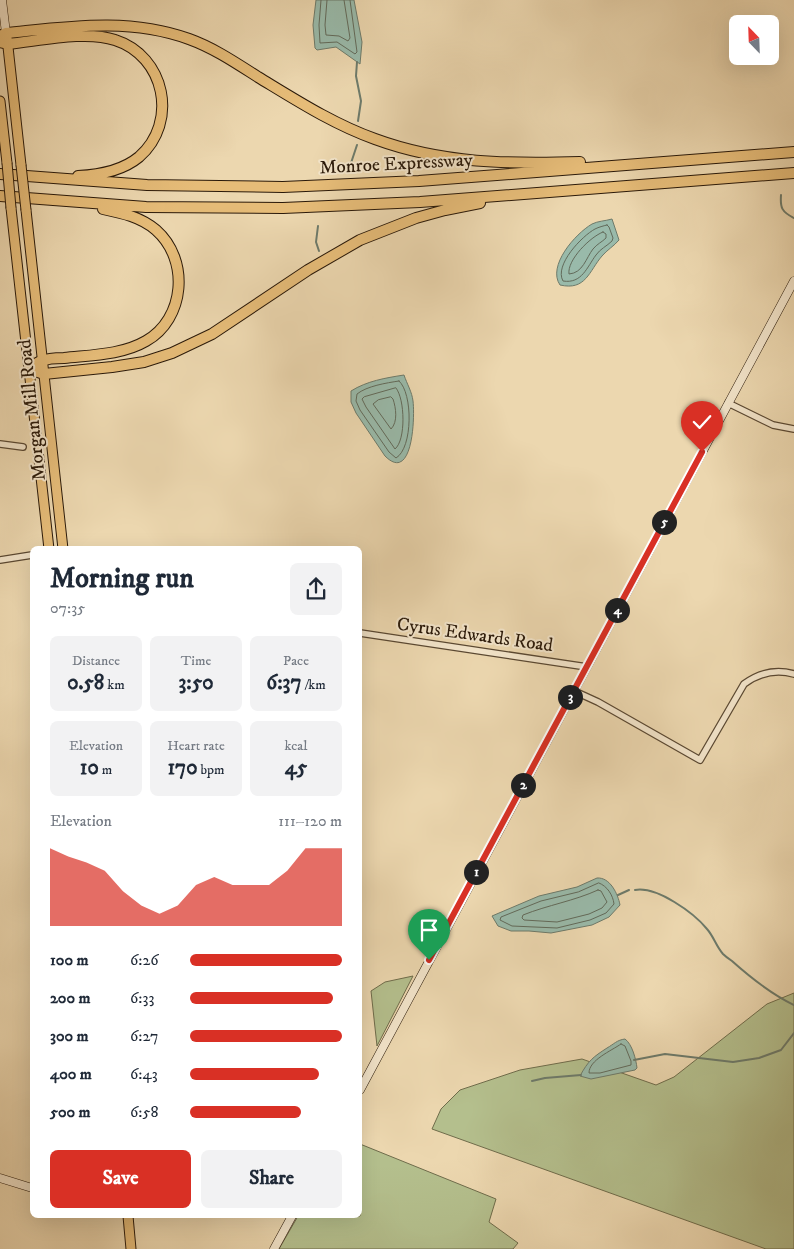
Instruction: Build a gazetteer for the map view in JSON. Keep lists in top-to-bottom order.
{
  "streets": {
    "highway": ["Monroe Expressway"],
    "main road": ["Morgan Mill Road"],
    "street": ["Cyrus Edwards Road"]
  },
  "north": "top left",
  "page": {
    "pins": [
      "5",
      "4",
      "3",
      "2",
      "1"
    ],
    "heading": ["Morning run", "07:35"],
    "stats": [
      ["Distance", "0.58 km"],
      ["Time", "3:50"],
      ["Pace", "6:37 /km"],
      ["Elevation", "10 m"],
      ["Heart rate", "170 bpm"],
      ["kcal", "45"]
    ],
    "chart": ["Elevation", "111–120 m"],
    "list": [
      {
        "name": "100 m",
        "note": "6:26"
      },
      {
        "name": "200 m",
        "note": "6:33"
      },
      {
        "name": "300 m",
        "note": "6:27"
      },
      {
        "name": "400 m",
        "note": "6:43"
      },
      {
        "name": "500 m",
        "note": "6:58"
      }
    ],
    "buttons": ["Save", "Share"]
  }
}
